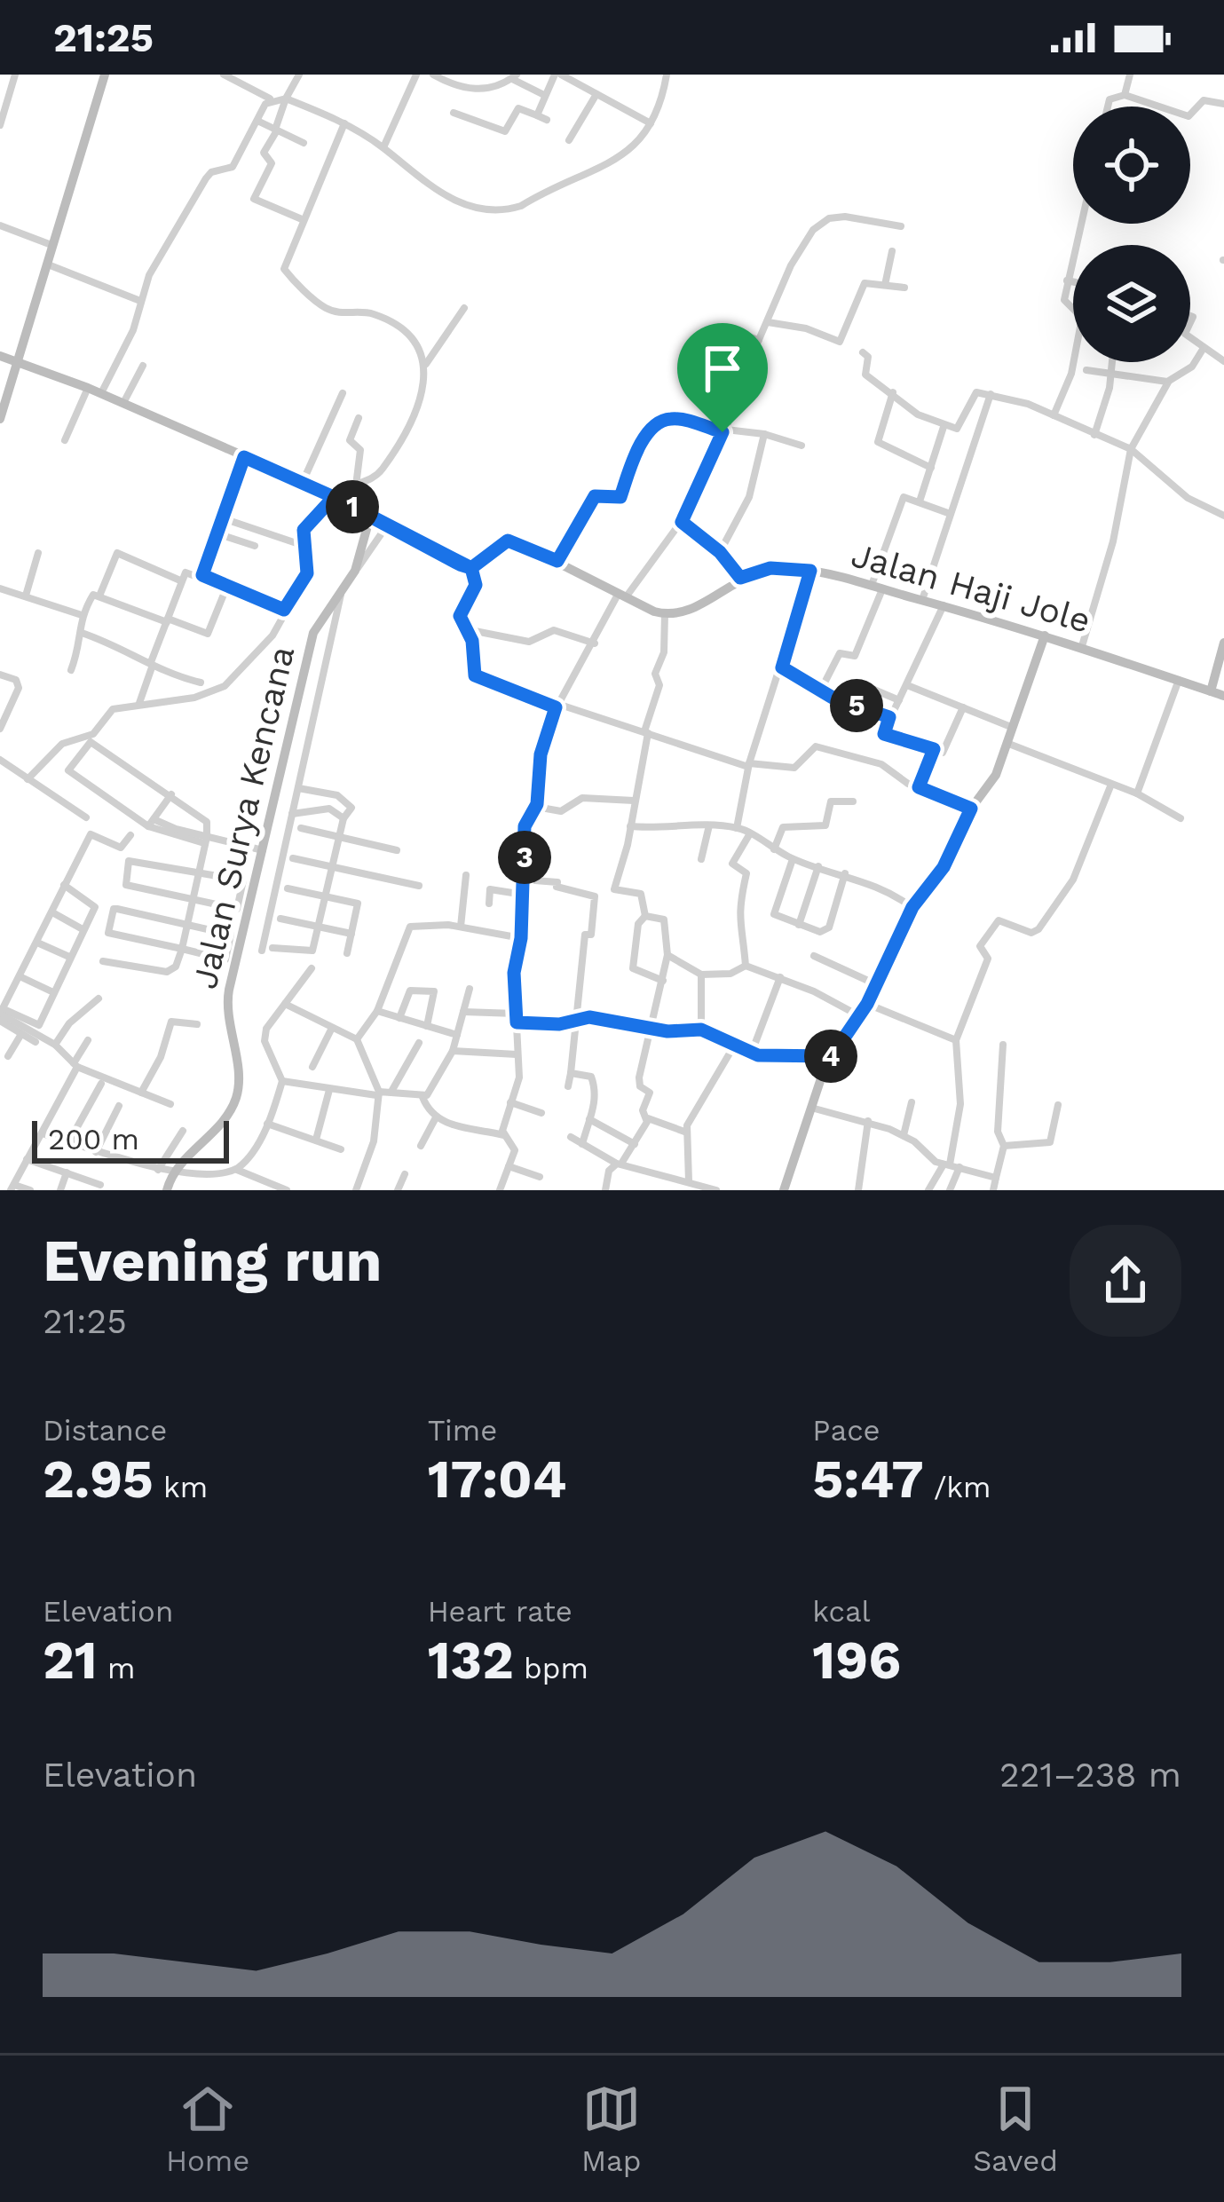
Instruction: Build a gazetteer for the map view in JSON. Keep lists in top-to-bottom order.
{
  "streets": {
    "main road": ["Jalan Haji Jole", "Jalan Surya Kencana"]
  },
  "scale_bar": "200 m",
  "page": {
    "status": "21:25",
    "pins": [
      "1",
      "5",
      "3",
      "4"
    ],
    "scale": "200 m",
    "heading": ["Evening run", "21:25"],
    "stats": [
      ["Distance", "2.95 km"],
      ["Time", "17:04"],
      ["Pace", "5:47 /km"],
      ["Elevation", "21 m"],
      ["Heart rate", "132 bpm"],
      ["kcal", "196"]
    ],
    "chart": ["Elevation", "221–238 m"],
    "tabs": ["Home", "Map", "Saved"]
  }
}
